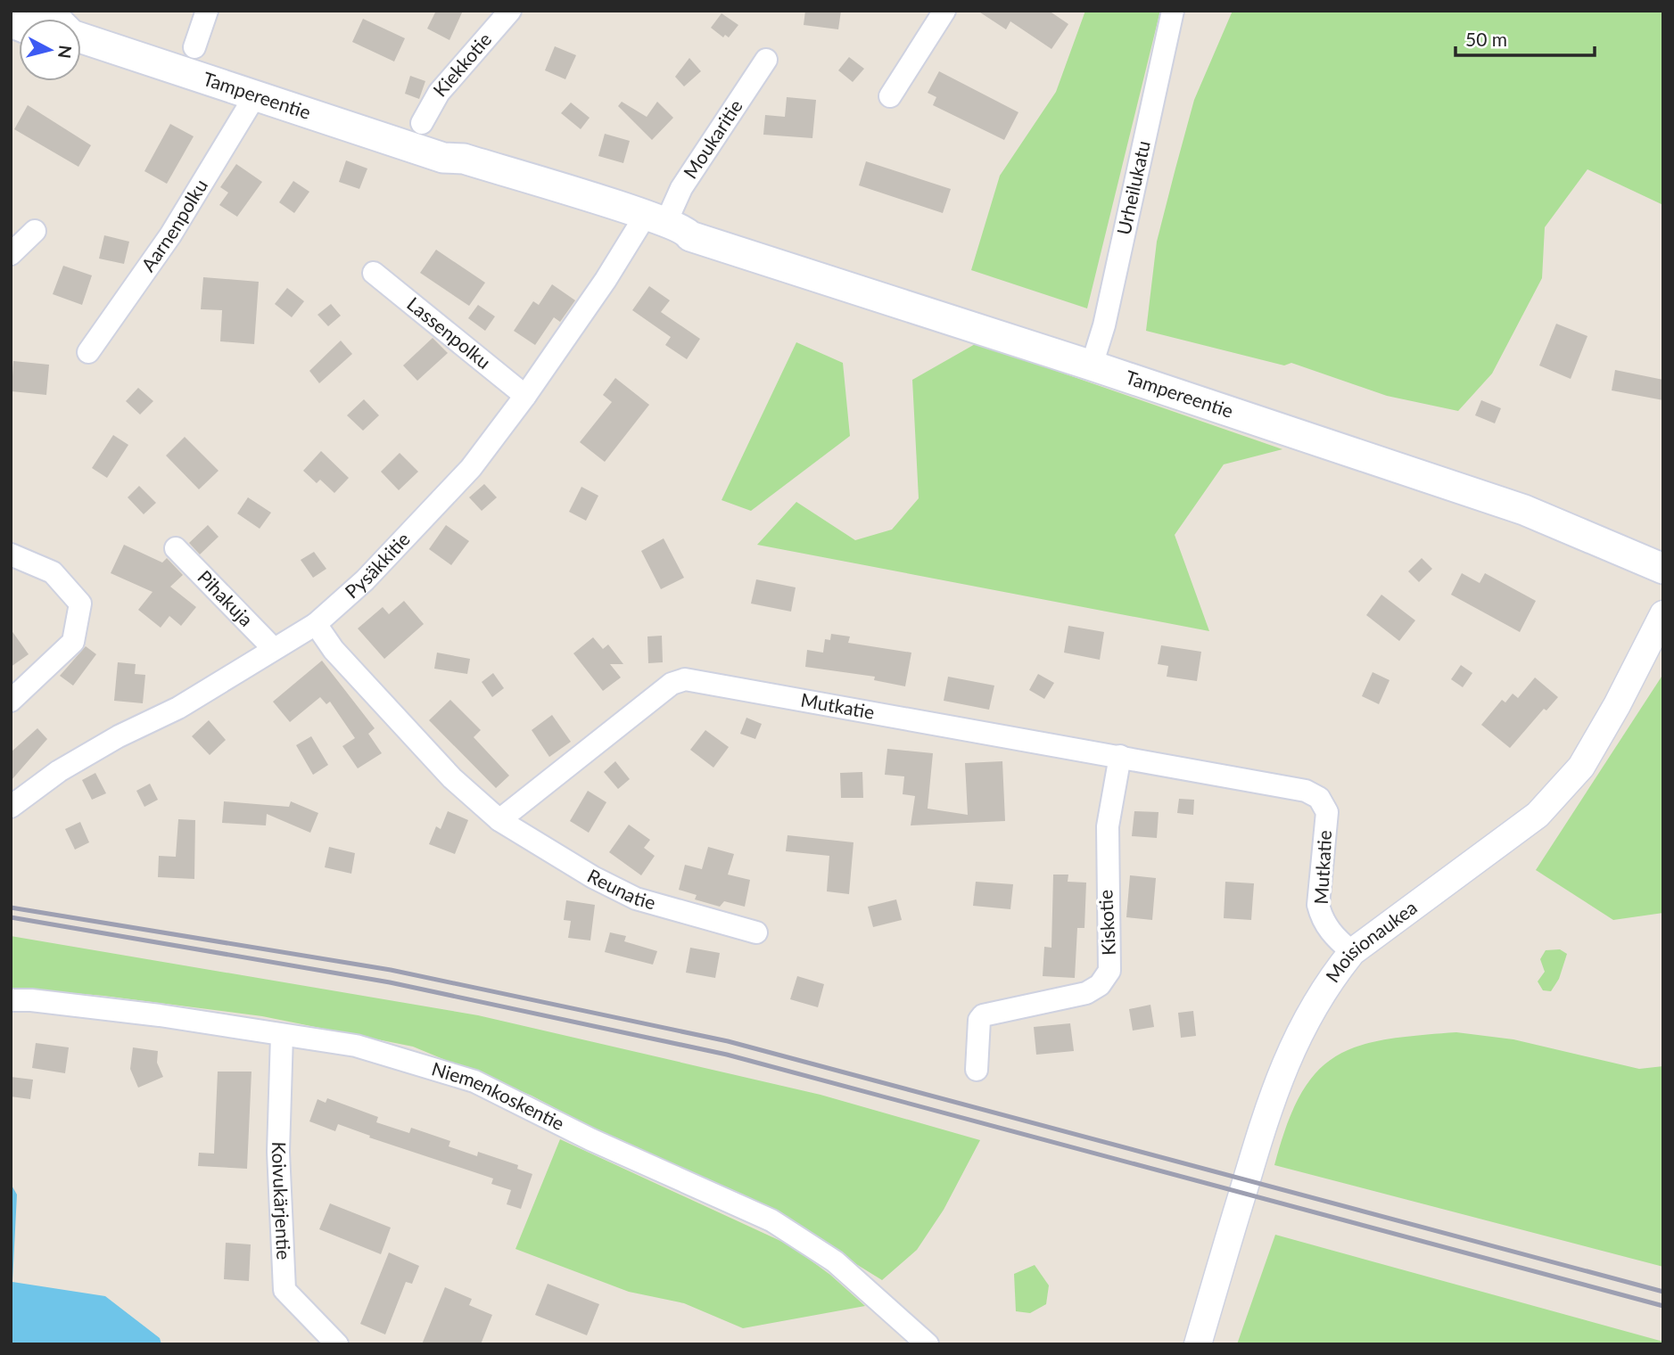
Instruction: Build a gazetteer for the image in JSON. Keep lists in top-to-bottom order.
{
  "streets": {
    "main road": ["Tampereentie"],
    "street": [
      "Kiekkotie",
      "Moukaritie",
      "Urheilukatu",
      "Aarnenpolku",
      "Lassenpolku",
      "Pysäkkitie",
      "Pihakuja",
      "Mutkatie",
      "Reunatie",
      "Kiskotie",
      "Moisionaukea",
      "Niemenkoskentie",
      "Koivukärjentie"
    ]
  },
  "crossings": [
    ["Tampereentie", "Moukaritie"],
    ["Tampereentie", "Urheilukatu"],
    ["Tampereentie", "Aarnenpolku"],
    ["Tampereentie", "Pysäkkitie"],
    ["Moukaritie", "Pysäkkitie"],
    ["Lassenpolku", "Pysäkkitie"],
    ["Pysäkkitie", "Pihakuja"],
    ["Mutkatie", "Reunatie"],
    ["Mutkatie", "Kiskotie"],
    ["Mutkatie", "Moisionaukea"],
    ["Niemenkoskentie", "Koivukärjentie"]
  ],
  "scale_bar": "50 m",
  "north": "right"
}
